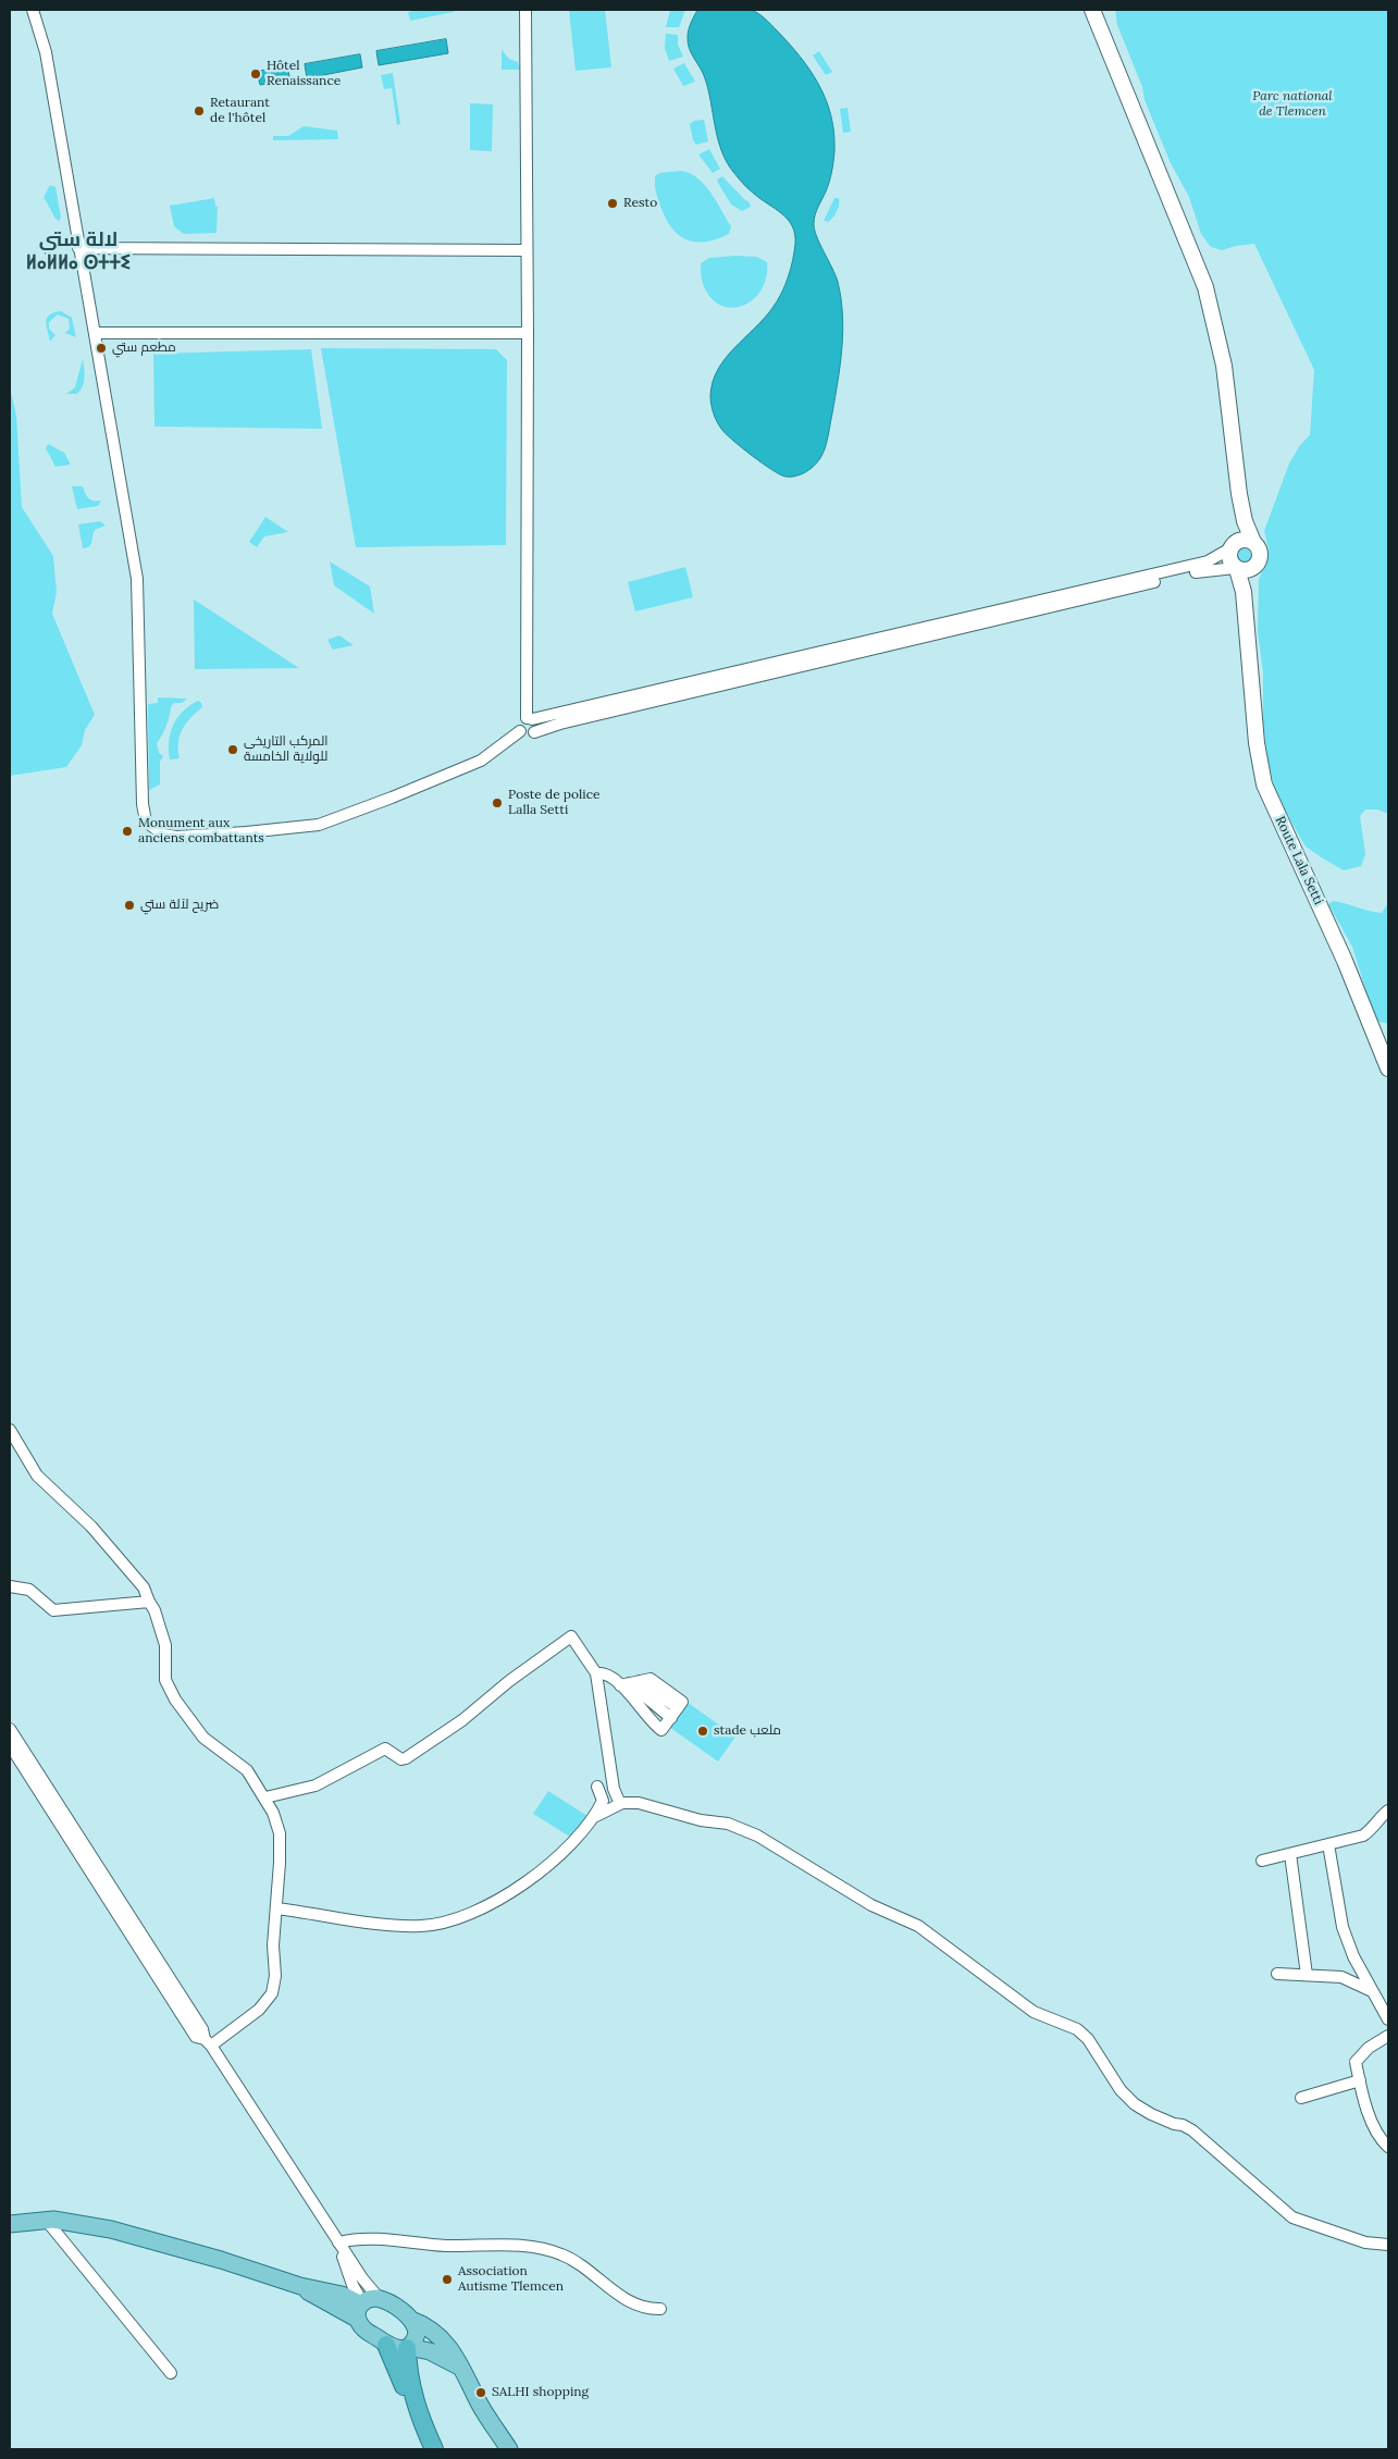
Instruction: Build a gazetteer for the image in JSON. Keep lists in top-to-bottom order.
{
  "streets": {
    "main road": ["Route Lala Setti"]
  },
  "districts": ["لالة ستي ⵍⴰⵍⵍⴰ ⵙⵜⵜⵉ"],
  "parks": ["Parc national de Tlemcen"],
  "places": [
    "Hôtel Renaissance",
    "Retaurant de l'hôtel",
    "Resto",
    "مطعم ستي",
    "المركب التاريخي للولاية الخامسة",
    "Poste de police Lalla Setti",
    "Monument aux anciens combattants",
    "ضريح لآلة ستي",
    "stade ملعب",
    "Association Autisme Tlemcen",
    "SALHI shopping"
  ]
}
